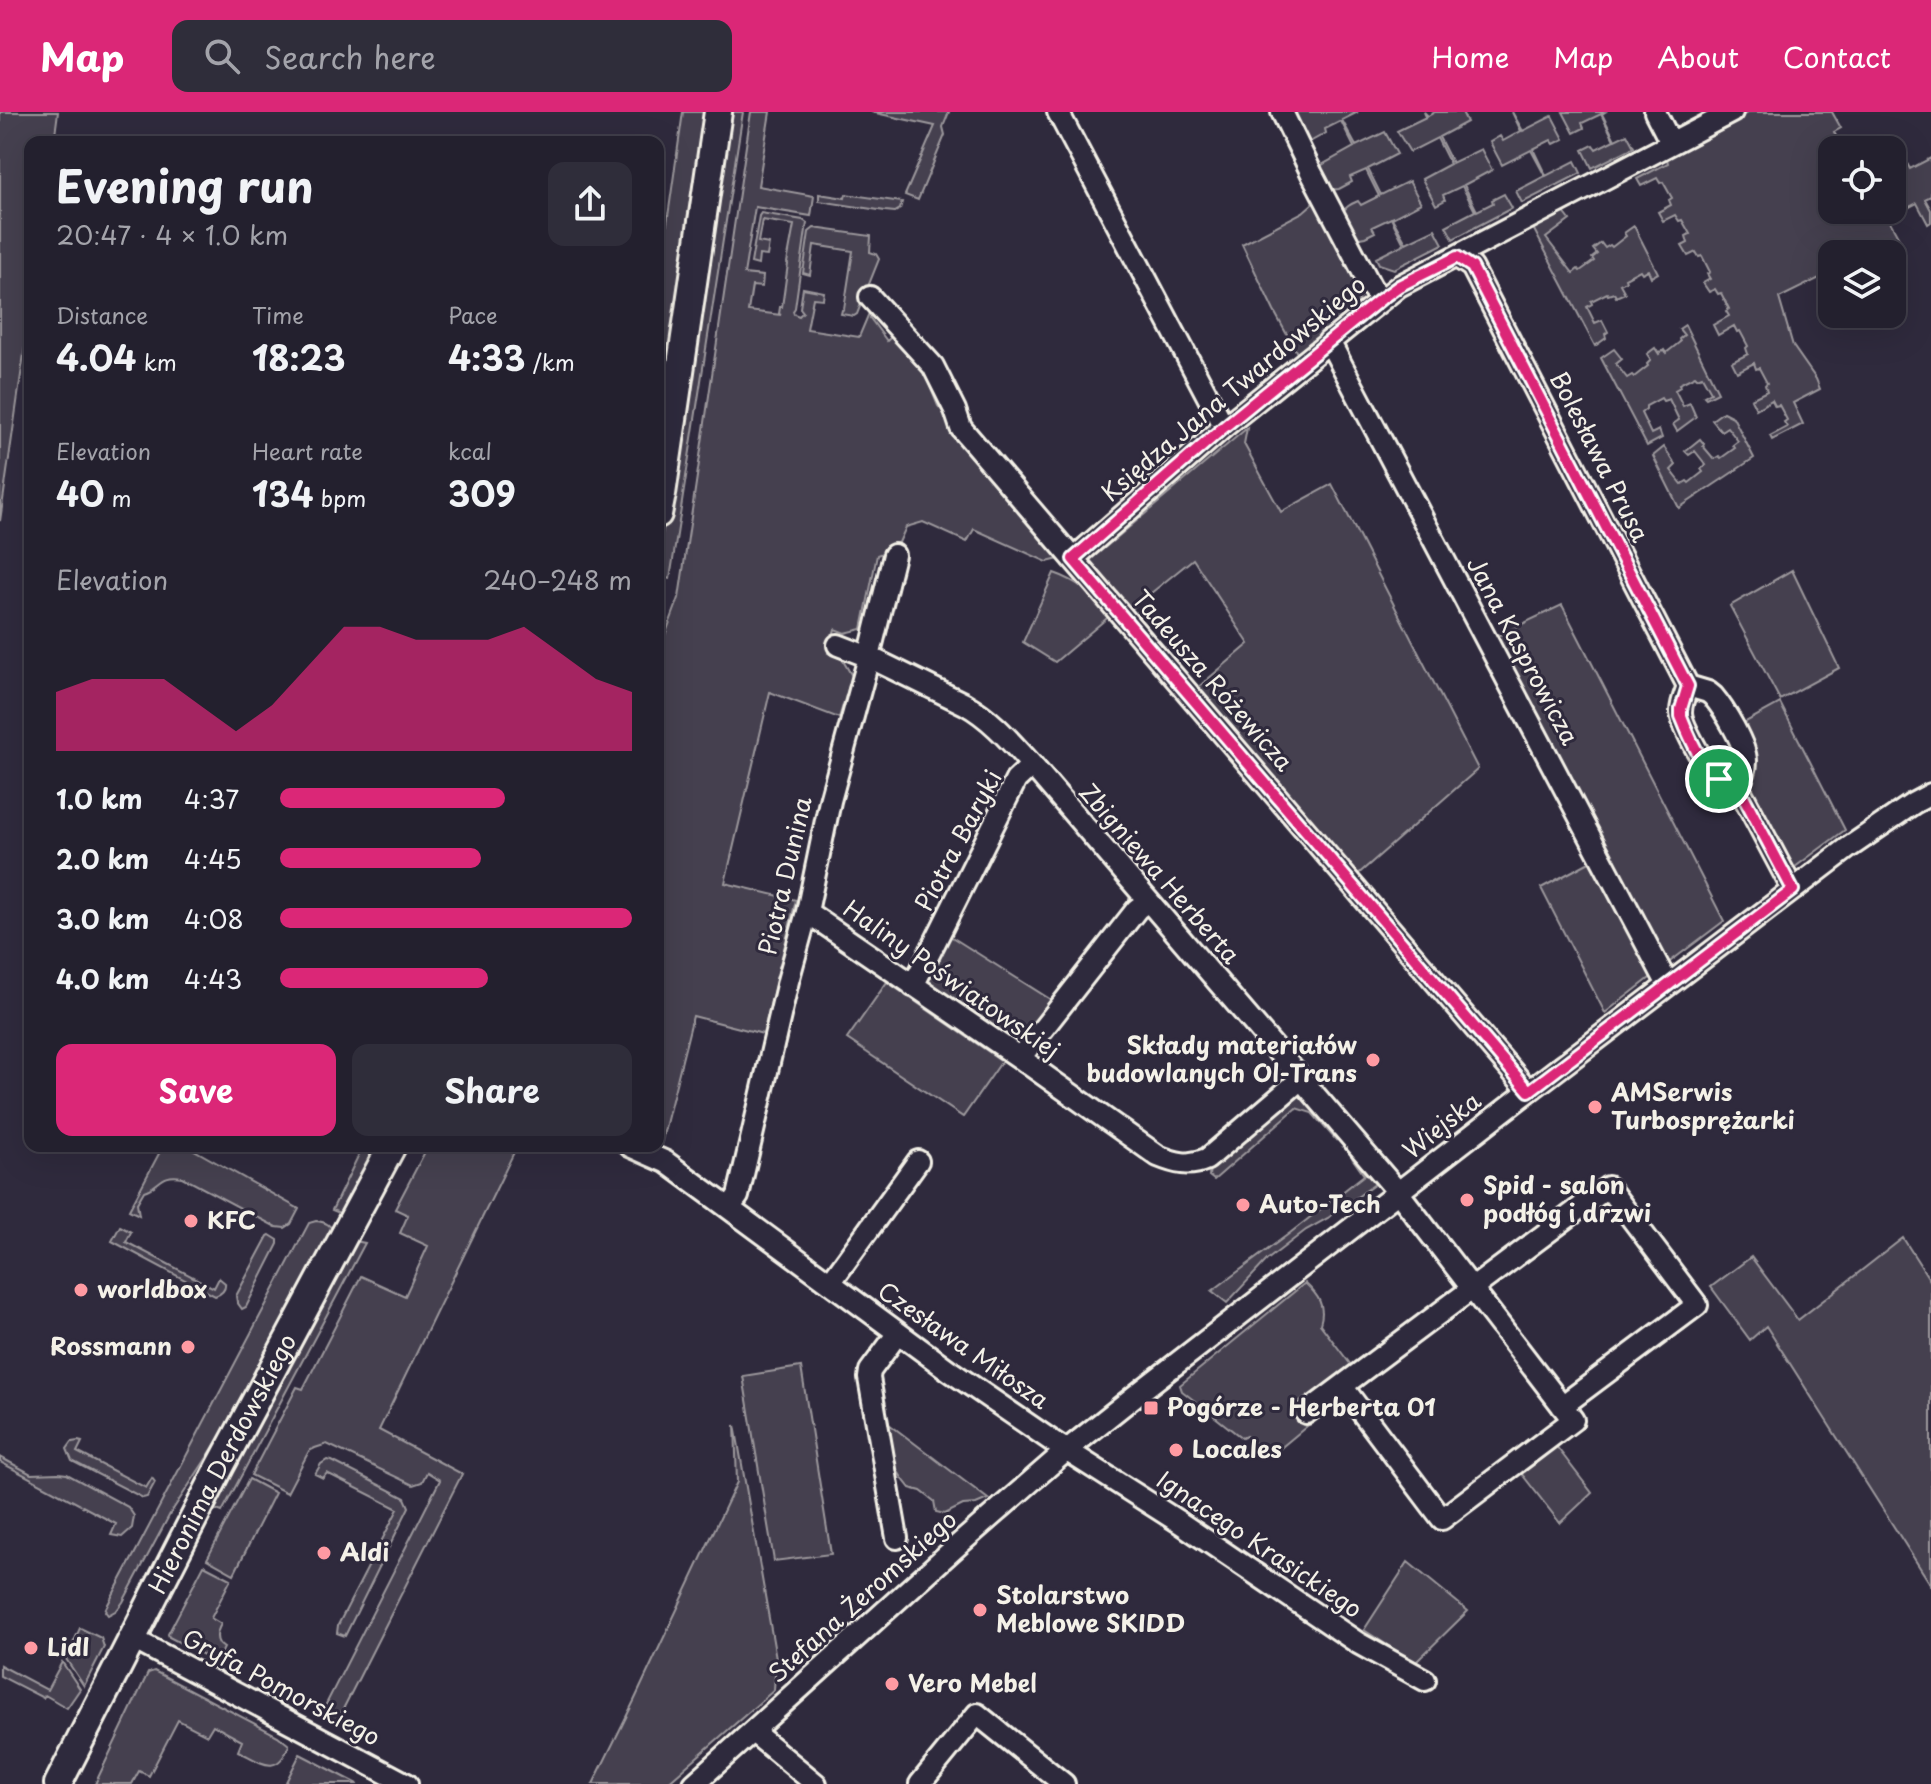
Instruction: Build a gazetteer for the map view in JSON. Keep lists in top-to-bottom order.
{
  "streets": {
    "main road": ["Hieronima Derdowskiego"],
    "street": [
      "Księdza Jana Twardowskiego",
      "Bolesława Prusa",
      "Jana Kasprowicza",
      "Tadeusza Różewicza",
      "Piotra Baryki",
      "Zbigniewa Herberta",
      "Piotra Dunina",
      "Haliny Poświatowskiej",
      "Wiejska",
      "Czesława Miłosza",
      "Ignacego Krasickiego",
      "Stefana Żeromskiego",
      "Gryfa Pomorskiego"
    ]
  },
  "crossings": [
    ["Księdza Jana Twardowskiego", "Bolesława Prusa"],
    ["Księdza Jana Twardowskiego", "Jana Kasprowicza"],
    ["Księdza Jana Twardowskiego", "Tadeusza Różewicza"],
    ["Jana Kasprowicza", "Wiejska"],
    ["Tadeusza Różewicza", "Wiejska"],
    ["Piotra Baryki", "Zbigniewa Herberta"],
    ["Piotra Baryki", "Haliny Poświatowskiej"],
    ["Zbigniewa Herberta", "Piotra Dunina"],
    ["Zbigniewa Herberta", "Haliny Poświatowskiej"],
    ["Zbigniewa Herberta", "Wiejska"],
    ["Piotra Dunina", "Haliny Poświatowskiej"],
    ["Piotra Dunina", "Czesława Miłosza"],
    ["Wiejska", "Czesława Miłosza"],
    ["Wiejska", "Ignacego Krasickiego"],
    ["Wiejska", "Stefana Żeromskiego"],
    ["Czesława Miłosza", "Ignacego Krasickiego"],
    ["Czesława Miłosza", "Stefana Żeromskiego"],
    ["Hieronima Derdowskiego", "Gryfa Pomorskiego"],
    ["Ignacego Krasickiego", "Stefana Żeromskiego"]
  ],
  "places": {
    "other": [
      "Składy materiałów budowlanych Ol-Trans",
      "AMSerwis Turbosprężarki",
      "Spid - salon podłóg i drzwi",
      "Auto-Tech",
      "KFC",
      "worldbox",
      "Rossmann",
      "Locales",
      "Aldi",
      "Stolarstwo Meblowe SKIDD",
      "Lidl",
      "Vero Mebel"
    ],
    "transit": ["Pogórze - Herberta 01"]
  },
  "page": {
    "header": "Map",
    "search": "Search here",
    "nav": [
      "Home",
      "Map",
      "About",
      "Contact"
    ],
    "heading": ["Evening run", "20:47 · 4 × 1.0 km"],
    "stats": [
      ["Distance", "4.04 km"],
      ["Time", "18:23"],
      ["Pace", "4:33 /km"],
      ["Elevation", "40 m"],
      ["Heart rate", "134 bpm"],
      ["kcal", "309"]
    ],
    "chart": ["Elevation", "240–248 m"],
    "list": [
      {
        "name": "1.0 km",
        "note": "4:37"
      },
      {
        "name": "2.0 km",
        "note": "4:45"
      },
      {
        "name": "3.0 km",
        "note": "4:08"
      },
      {
        "name": "4.0 km",
        "note": "4:43"
      }
    ],
    "buttons": ["Save", "Share"]
  }
}
